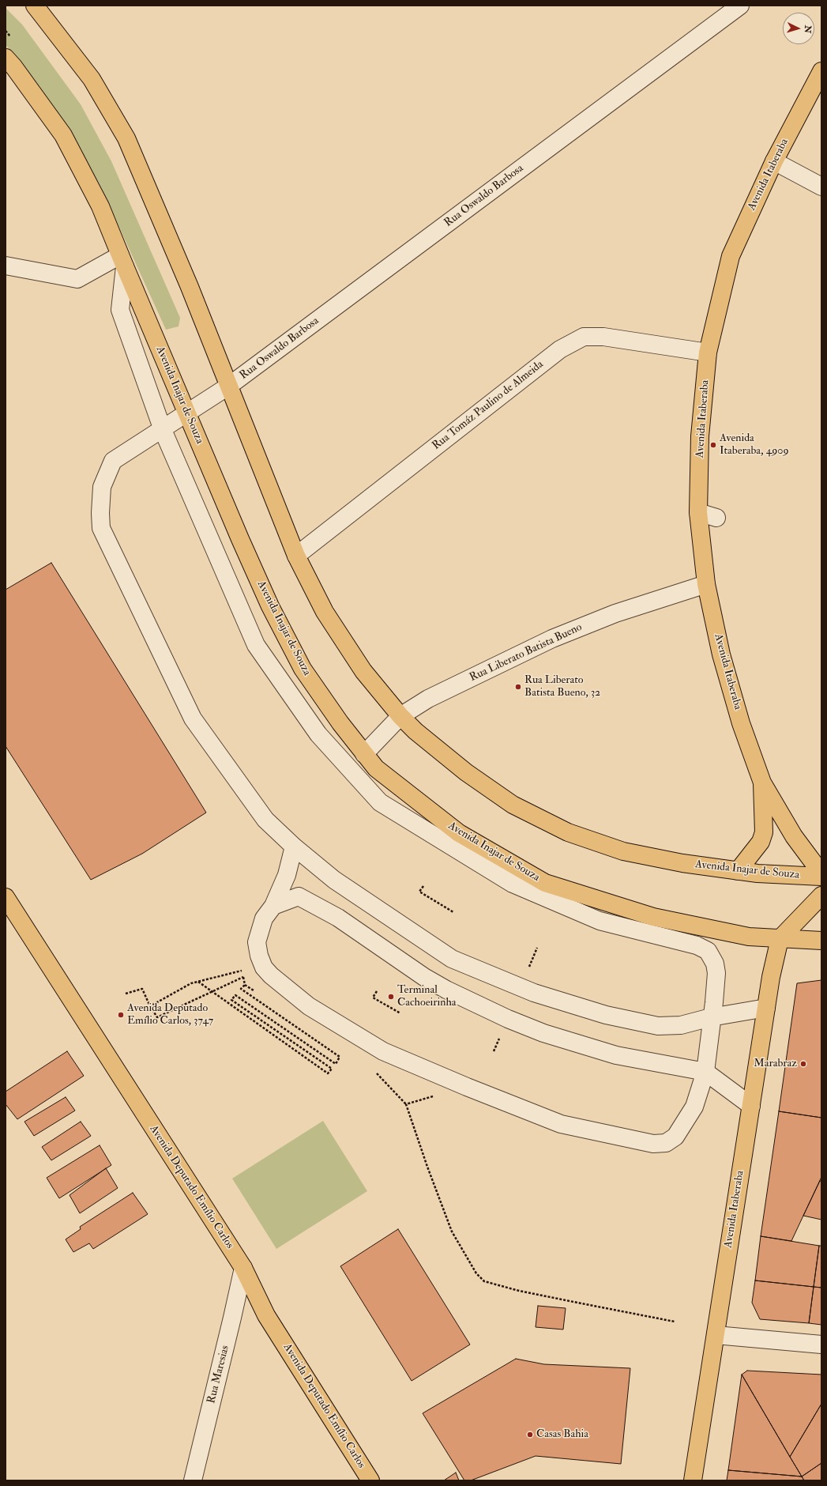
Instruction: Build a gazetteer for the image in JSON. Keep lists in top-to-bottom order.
{
  "streets": {
    "main road": ["Avenida Itaberaba", "Avenida Inajar de Souza", "Avenida Deputado Emílio Carlos"],
    "street": [
      "Rua Oswaldo Barbosa",
      "Rua Tomáz Paulino de Almeida",
      "Rua Liberato Batista Bueno",
      "Rua Maresias"
    ]
  },
  "crossings": [
    ["Avenida Itaberaba", "Rua Oswaldo Barbosa"],
    ["Avenida Itaberaba", "Avenida Inajar de Souza"],
    ["Avenida Itaberaba", "Rua Tomáz Paulino de Almeida"],
    ["Avenida Itaberaba", "Rua Liberato Batista Bueno"],
    ["Rua Oswaldo Barbosa", "Avenida Inajar de Souza"],
    ["Avenida Inajar de Souza", "Rua Tomáz Paulino de Almeida"],
    ["Avenida Inajar de Souza", "Rua Liberato Batista Bueno"],
    ["Avenida Deputado Emílio Carlos", "Rua Maresias"]
  ],
  "places": [
    "Avenida Itaberaba, 4909",
    "Rua Liberato Batista Bueno, 32",
    "Terminal Cachoeirinha",
    "Avenida Deputado Emílio Carlos, 3747",
    "Marabraz",
    "Casas Bahia"
  ],
  "north": "right"
}
